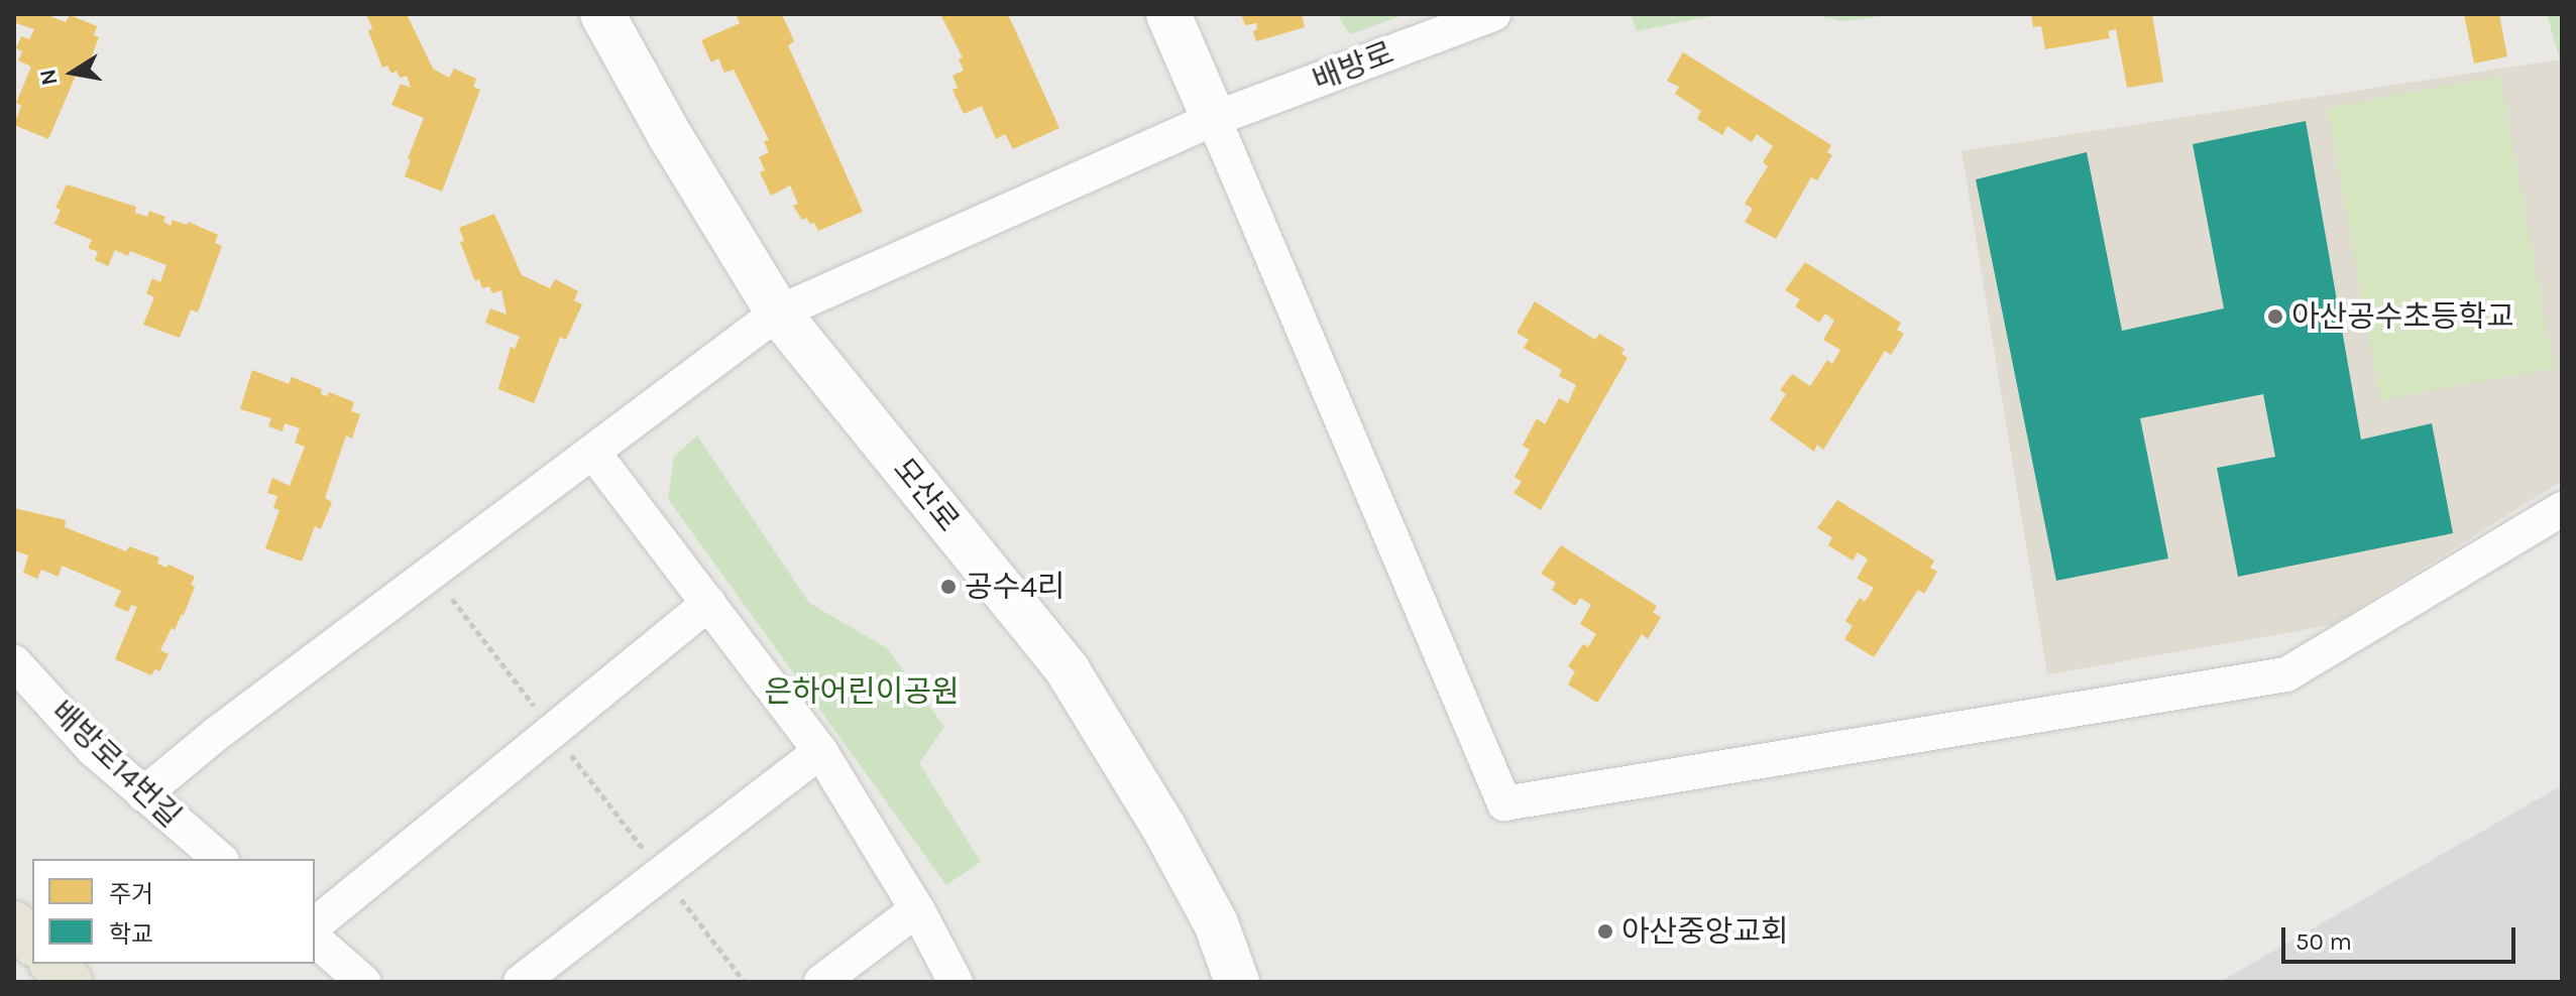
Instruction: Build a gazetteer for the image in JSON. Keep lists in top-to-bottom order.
{
  "streets": {
    "street": ["배방로", "모산로", "배방로14번길"]
  },
  "crossings": [
    ["배방로", "모산로"],
    ["배방로", "배방로14번길"]
  ],
  "parks": ["은하어린이공원"],
  "places": ["아산공수초등학교", "공수4리", "아산중앙교회"],
  "legend": ["주거", "학교"],
  "scale_bar": "50 m",
  "north": "left"
}
